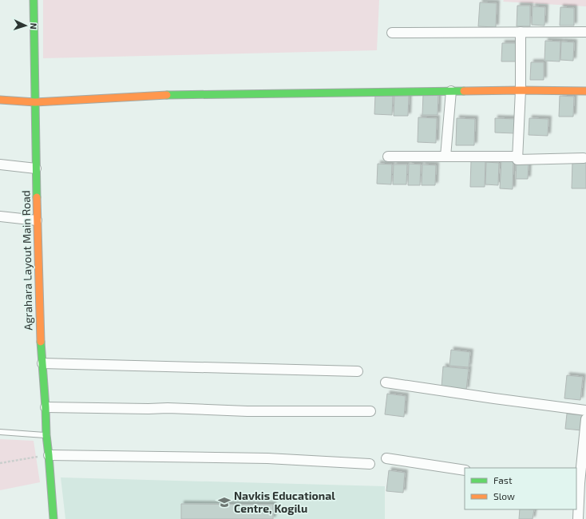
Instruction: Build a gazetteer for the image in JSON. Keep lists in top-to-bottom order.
{
  "streets": {
    "street": ["Agrahara Layout Main Road"]
  },
  "places": {
    "school or university": ["Navkis Educational Centre, Kogilu"]
  },
  "legend": ["Fast", "Slow"],
  "north": "right"
}
